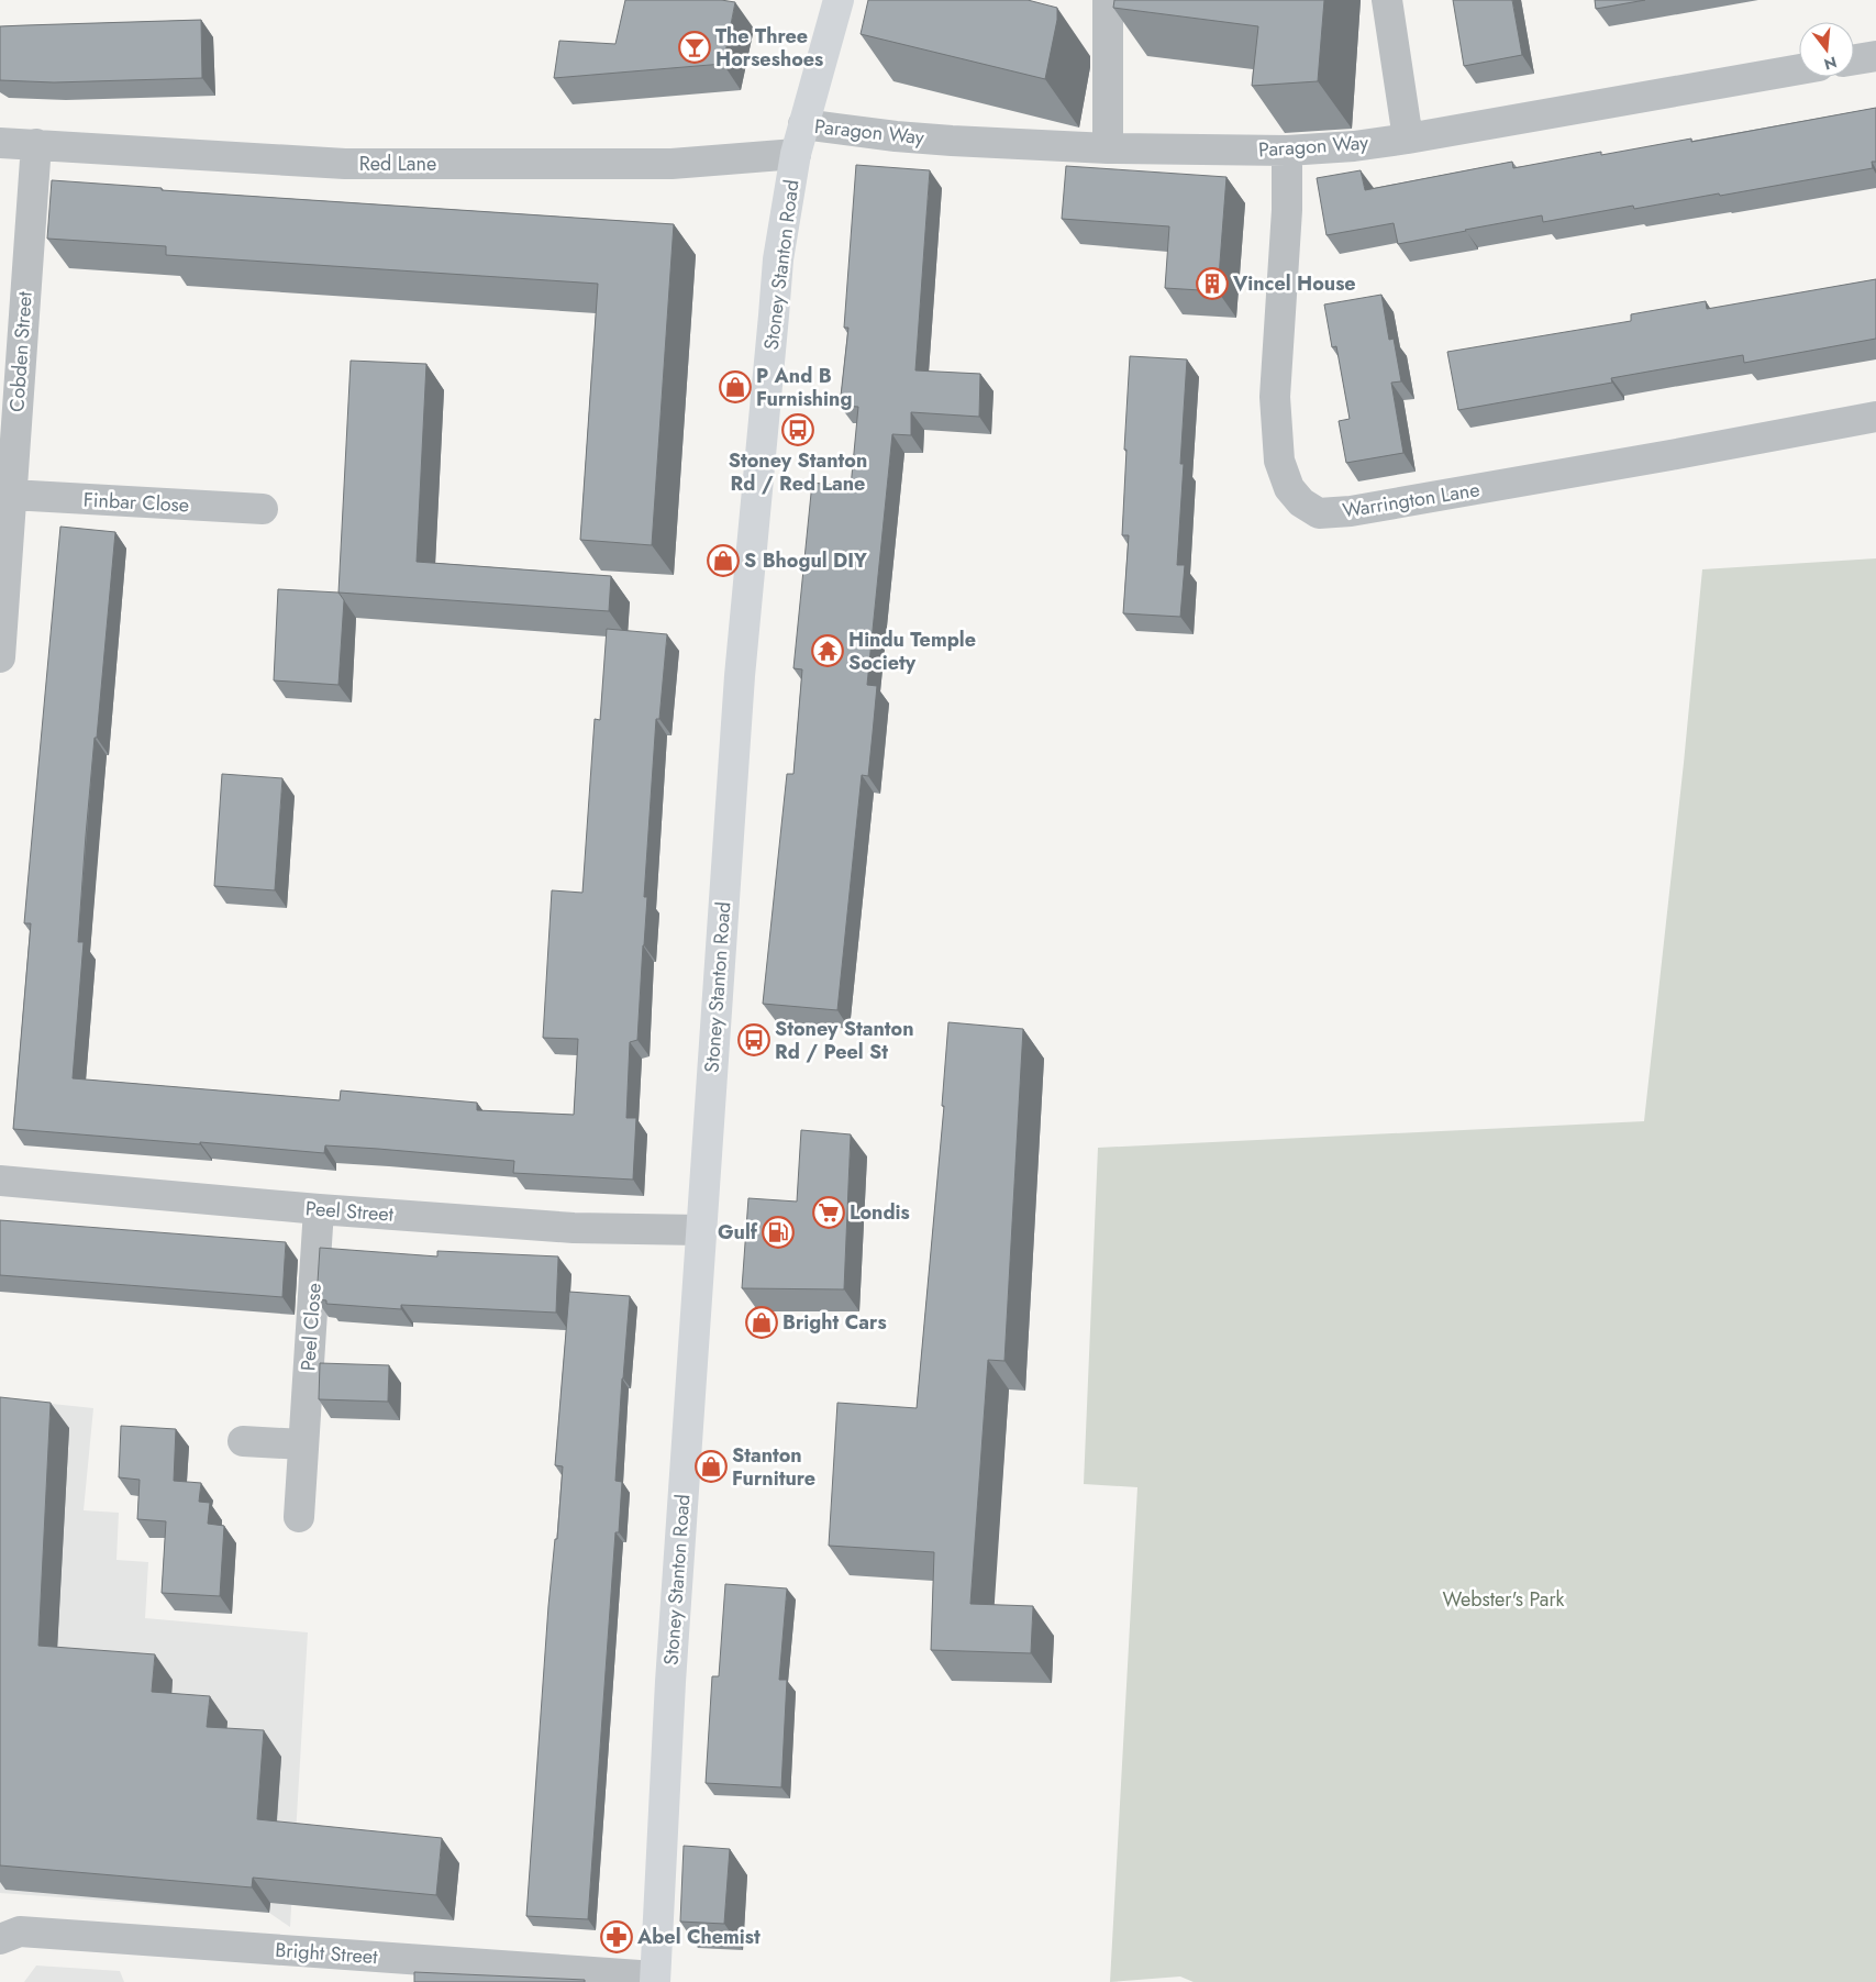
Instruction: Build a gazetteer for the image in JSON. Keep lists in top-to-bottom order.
{
  "streets": {
    "main road": ["Stoney Stanton Road"],
    "street": [
      "Paragon Way",
      "Red Lane",
      "Cobden Street",
      "Warrington Lane",
      "Finbar Close",
      "Peel Street",
      "Peel Close",
      "Bright Street"
    ]
  },
  "crossings": [
    ["Paragon Way", "Stoney Stanton Road"],
    ["Paragon Way", "Warrington Lane"],
    ["Red Lane", "Stoney Stanton Road"],
    ["Red Lane", "Cobden Street"],
    ["Stoney Stanton Road", "Peel Street"],
    ["Stoney Stanton Road", "Bright Street"],
    ["Cobden Street", "Finbar Close"],
    ["Peel Street", "Peel Close"]
  ],
  "parks": ["Webster's Park"],
  "places": {
    "bar": ["The Three Horseshoes"],
    "building": ["Vincel House"],
    "shop": [
      "P And B Furnishing",
      "S Bhogul DIY",
      "Bright Cars",
      "Stanton Furniture"
    ],
    "bus stop": ["Stoney Stanton Rd / Red Lane", "Stoney Stanton Rd / Peel St"],
    "temple": ["Hindu Temple Society"],
    "supermarket": ["Londis"],
    "fuel station": ["Gulf"],
    "pharmacy": ["Abel Chemist"]
  },
  "north": "bottom"
}
